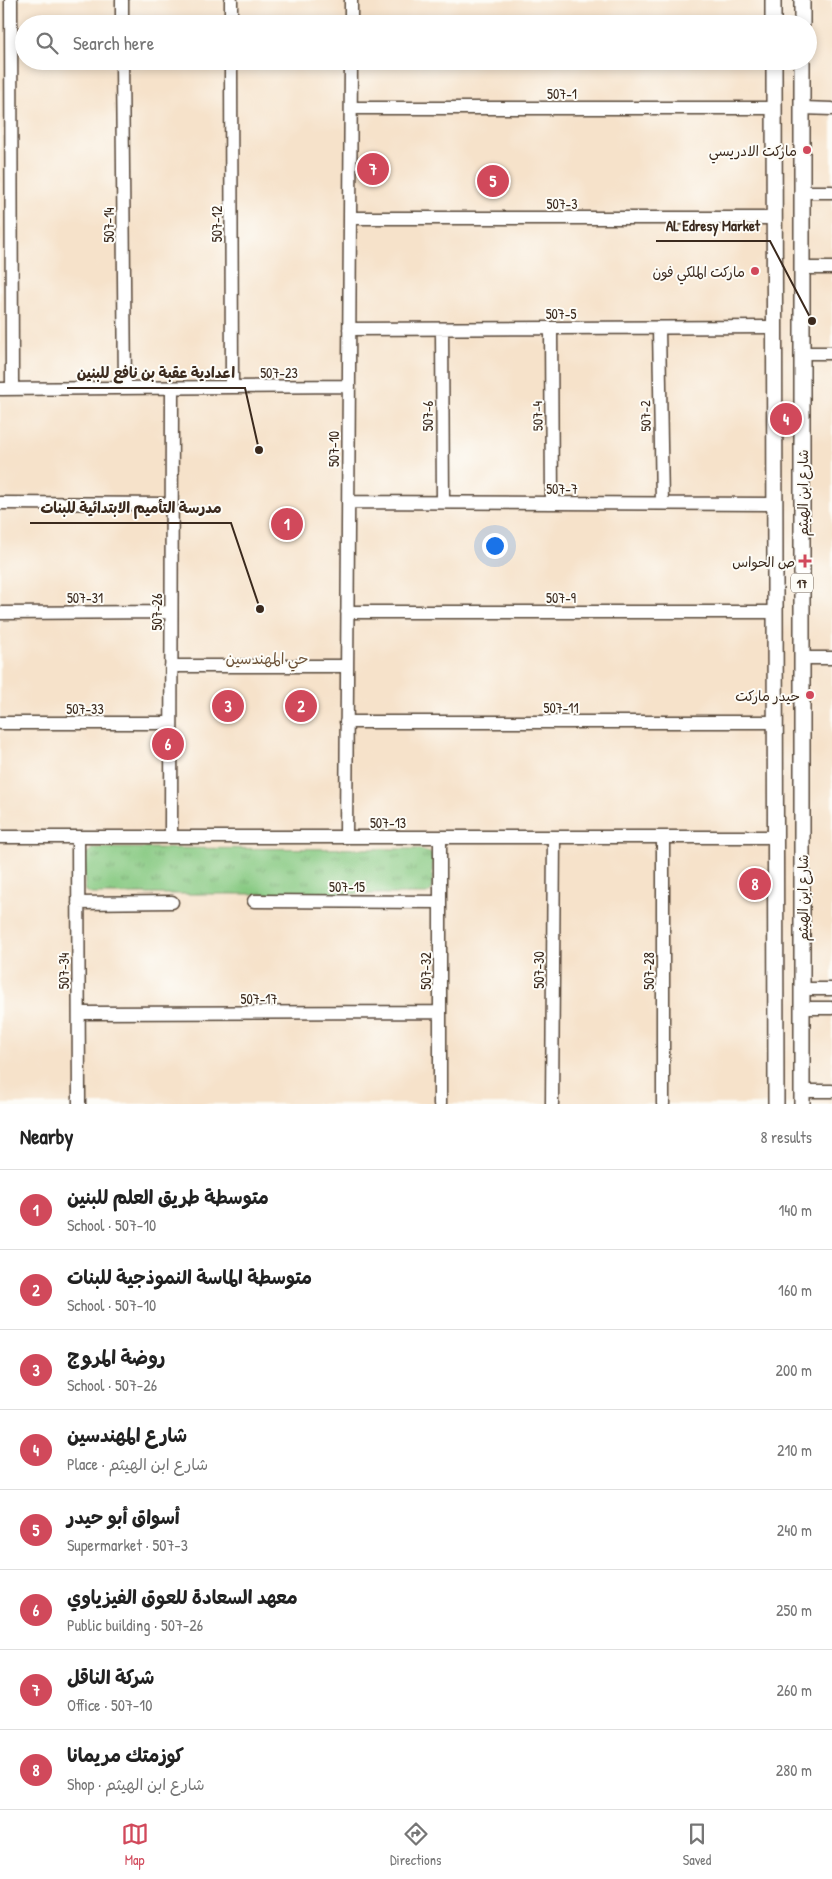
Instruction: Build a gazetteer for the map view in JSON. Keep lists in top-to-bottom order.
{
  "streets": {
    "main road": ["شارع ابن الهيثم", "17"],
    "street": [
      "507-1",
      "507-3",
      "507-12",
      "507-14",
      "507-5",
      "507-23",
      "507-6",
      "507-4",
      "507-2",
      "507-10",
      "507-7",
      "507-31",
      "507-9",
      "507-26",
      "507-11",
      "507-33",
      "507-13",
      "507-15",
      "507-30",
      "507-34",
      "507-32",
      "507-28",
      "507-17"
    ]
  },
  "crossings": [
    ["507-1", "507-10"],
    ["507-1", "شارع ابن الهيثم"],
    ["507-3", "507-10"],
    ["507-3", "شارع ابن الهيثم"],
    ["507-12", "507-23"],
    ["507-14", "507-23"],
    ["507-5", "507-6"],
    ["507-5", "507-4"],
    ["507-5", "507-2"],
    ["507-5", "507-10"],
    ["507-5", "شارع ابن الهيثم"],
    ["507-23", "507-10"],
    ["507-23", "507-26"],
    ["507-6", "507-7"],
    ["507-4", "507-7"],
    ["507-2", "507-7"],
    ["507-10", "507-7"],
    ["507-10", "507-9"],
    ["507-10", "507-11"],
    ["507-10", "507-13"],
    ["507-7", "شارع ابن الهيثم"],
    ["شارع ابن الهيثم", "507-9"],
    ["شارع ابن الهيثم", "507-11"],
    ["شارع ابن الهيثم", "507-13"],
    ["507-31", "507-26"],
    ["507-26", "507-33"],
    ["507-26", "507-13"],
    ["507-13", "507-30"],
    ["507-13", "507-34"],
    ["507-13", "507-32"],
    ["507-13", "507-28"],
    ["507-15", "507-32"],
    ["507-34", "507-17"],
    ["507-32", "507-17"]
  ],
  "districts": ["حي المهندسين"],
  "places": {
    "other": [
      "ماركت الادريسي",
      "ماركت الملكي فون",
      "AL Edresy Market",
      "اعدادية عقبة بن نافع للبنين",
      "مدرسة التأميم الابتدائية للبنات",
      "حيدر ماركت"
    ],
    "health": ["ص الحواس"]
  },
  "page": {
    "search": "Search here",
    "pins": [
      "7",
      "5",
      "4",
      "1",
      "2",
      "3",
      "6",
      "8"
    ],
    "heading": ["Nearby", "8 results"],
    "list": [
      {
        "mark": "1",
        "name": "متوسطة طريق العلم للبنين",
        "note": "School · 507-10",
        "value": "140 m"
      },
      {
        "mark": "2",
        "name": "متوسطة الماسة النموذجية للبنات",
        "note": "School · 507-10",
        "value": "160 m"
      },
      {
        "mark": "3",
        "name": "روضة المروج",
        "note": "School · 507-26",
        "value": "200 m"
      },
      {
        "mark": "4",
        "name": "شارع المهندسين",
        "note": "Place · شارع ابن الهيثم",
        "value": "210 m"
      },
      {
        "mark": "5",
        "name": "أسواق أبو حيدر",
        "note": "Supermarket · 507-3",
        "value": "240 m"
      },
      {
        "mark": "6",
        "name": "معهد السعادة للعوق الفيزياوي",
        "note": "Public building · 507-26",
        "value": "250 m"
      },
      {
        "mark": "7",
        "name": "شركة الناقل",
        "note": "Office · 507-10",
        "value": "260 m"
      },
      {
        "mark": "8",
        "name": "كوزمتك مريمانا",
        "note": "Shop · شارع ابن الهيثم",
        "value": "280 m"
      }
    ],
    "nav": ["Map", "Directions", "Saved"]
  }
}
